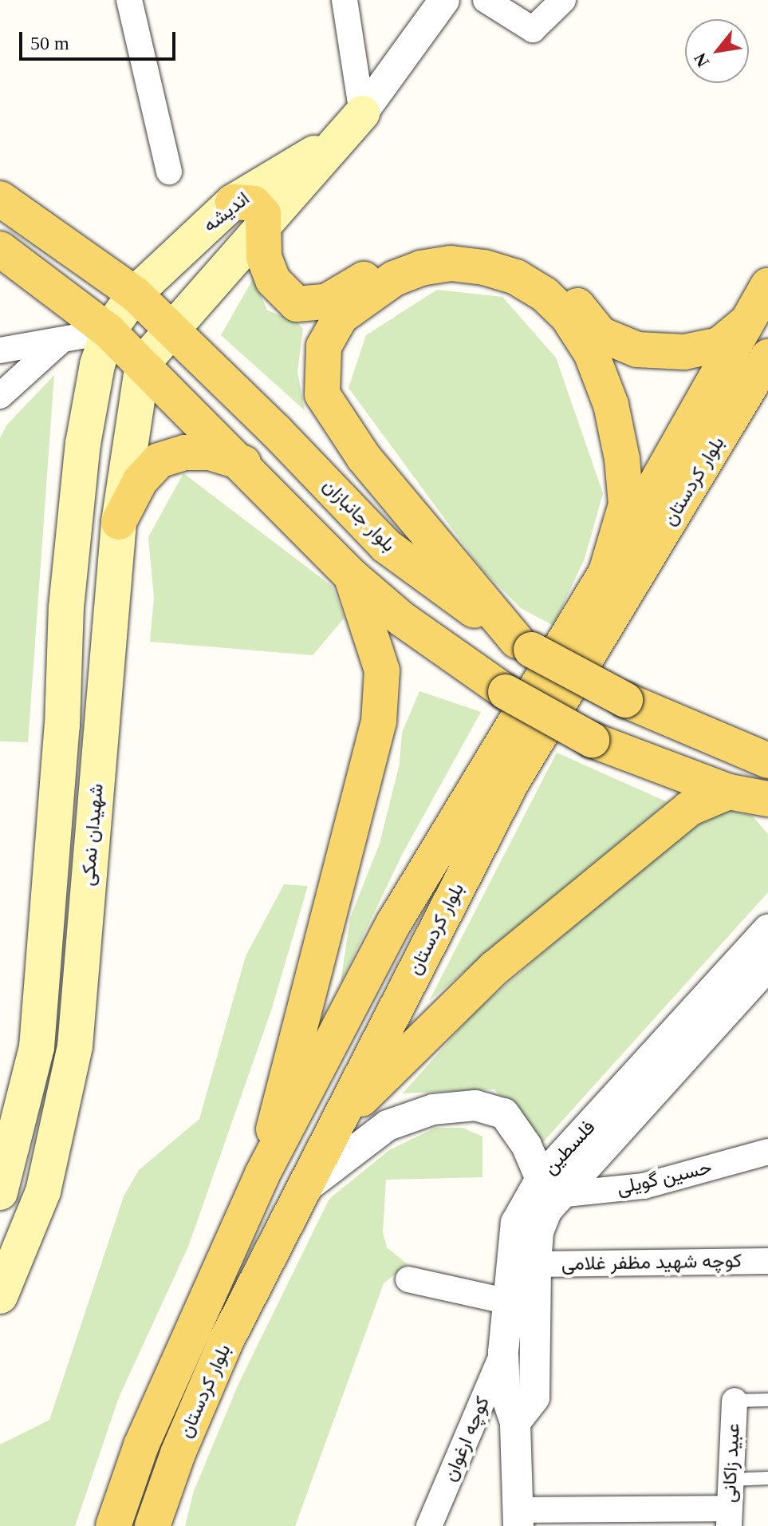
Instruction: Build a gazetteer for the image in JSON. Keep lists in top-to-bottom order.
{
  "streets": {
    "main road": [
      "اندیشه",
      "بلوار کردستان",
      "بلوار جانبازان",
      "شهیدان نمکی"
    ],
    "street": [
      "فلسطین",
      "حسین گویلی",
      "کوچه شهید مظفر غلامی",
      "کوچه ارغوان",
      "عبید زاکانی"
    ]
  },
  "crossings": [
    ["اندیشه", "بلوار جانبازان"],
    ["اندیشه", "شهیدان نمکی"],
    ["بلوار کردستان", "بلوار جانبازان"],
    ["فلسطین", "حسین گویلی"],
    ["فلسطین", "کوچه شهید مظفر غلامی"],
    ["فلسطین", "کوچه ارغوان"]
  ],
  "scale_bar": "50 m",
  "north": "bottom left"
}
